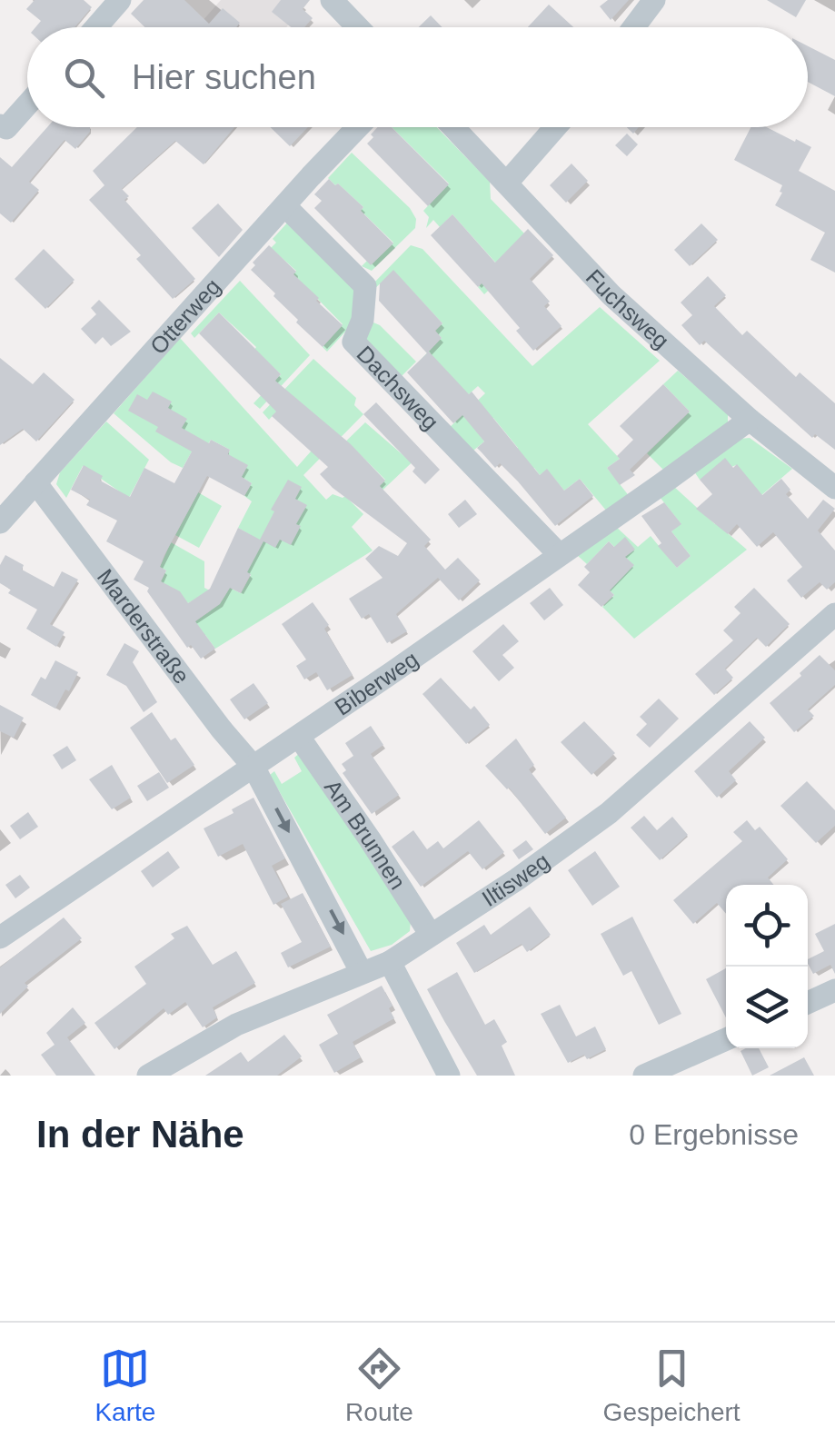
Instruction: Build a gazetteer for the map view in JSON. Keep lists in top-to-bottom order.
{
  "streets": {
    "street": [
      "Fuchsweg",
      "Otterweg",
      "Dachsweg",
      "Marderstraße",
      "Biberweg",
      "Am Brunnen",
      "Iltisweg"
    ]
  },
  "crossings": [
    ["Fuchsweg", "Biberweg"],
    ["Otterweg", "Dachsweg"],
    ["Otterweg", "Marderstraße"],
    ["Dachsweg", "Biberweg"],
    ["Marderstraße", "Biberweg"],
    ["Biberweg", "Am Brunnen"],
    ["Am Brunnen", "Iltisweg"]
  ],
  "page": {
    "search": "Hier suchen",
    "heading": ["In der Nähe", "0 Ergebnisse"],
    "nav": ["Karte", "Route", "Gespeichert"]
  }
}
